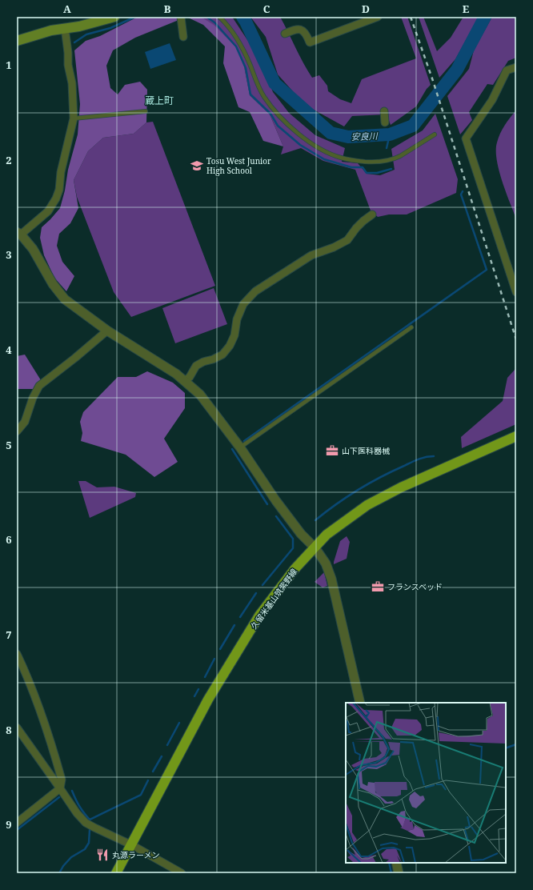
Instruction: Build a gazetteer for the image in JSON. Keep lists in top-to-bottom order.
{
  "streets": {
    "main road": ["久留米基山筑紫野線"]
  },
  "districts": ["蔵上町"],
  "water": ["安良川"],
  "places": {
    "school or university": ["Tosu West Junior High School"],
    "office": ["山下医科器械", "フランスベッド"],
    "restaurant": ["丸源ラーメン"]
  },
  "grid": {
    "columns": [
      "A",
      "B",
      "C",
      "D",
      "E"
    ],
    "rows": [
      "1",
      "2",
      "3",
      "4",
      "5",
      "6",
      "7",
      "8",
      "9"
    ]
  }
}
